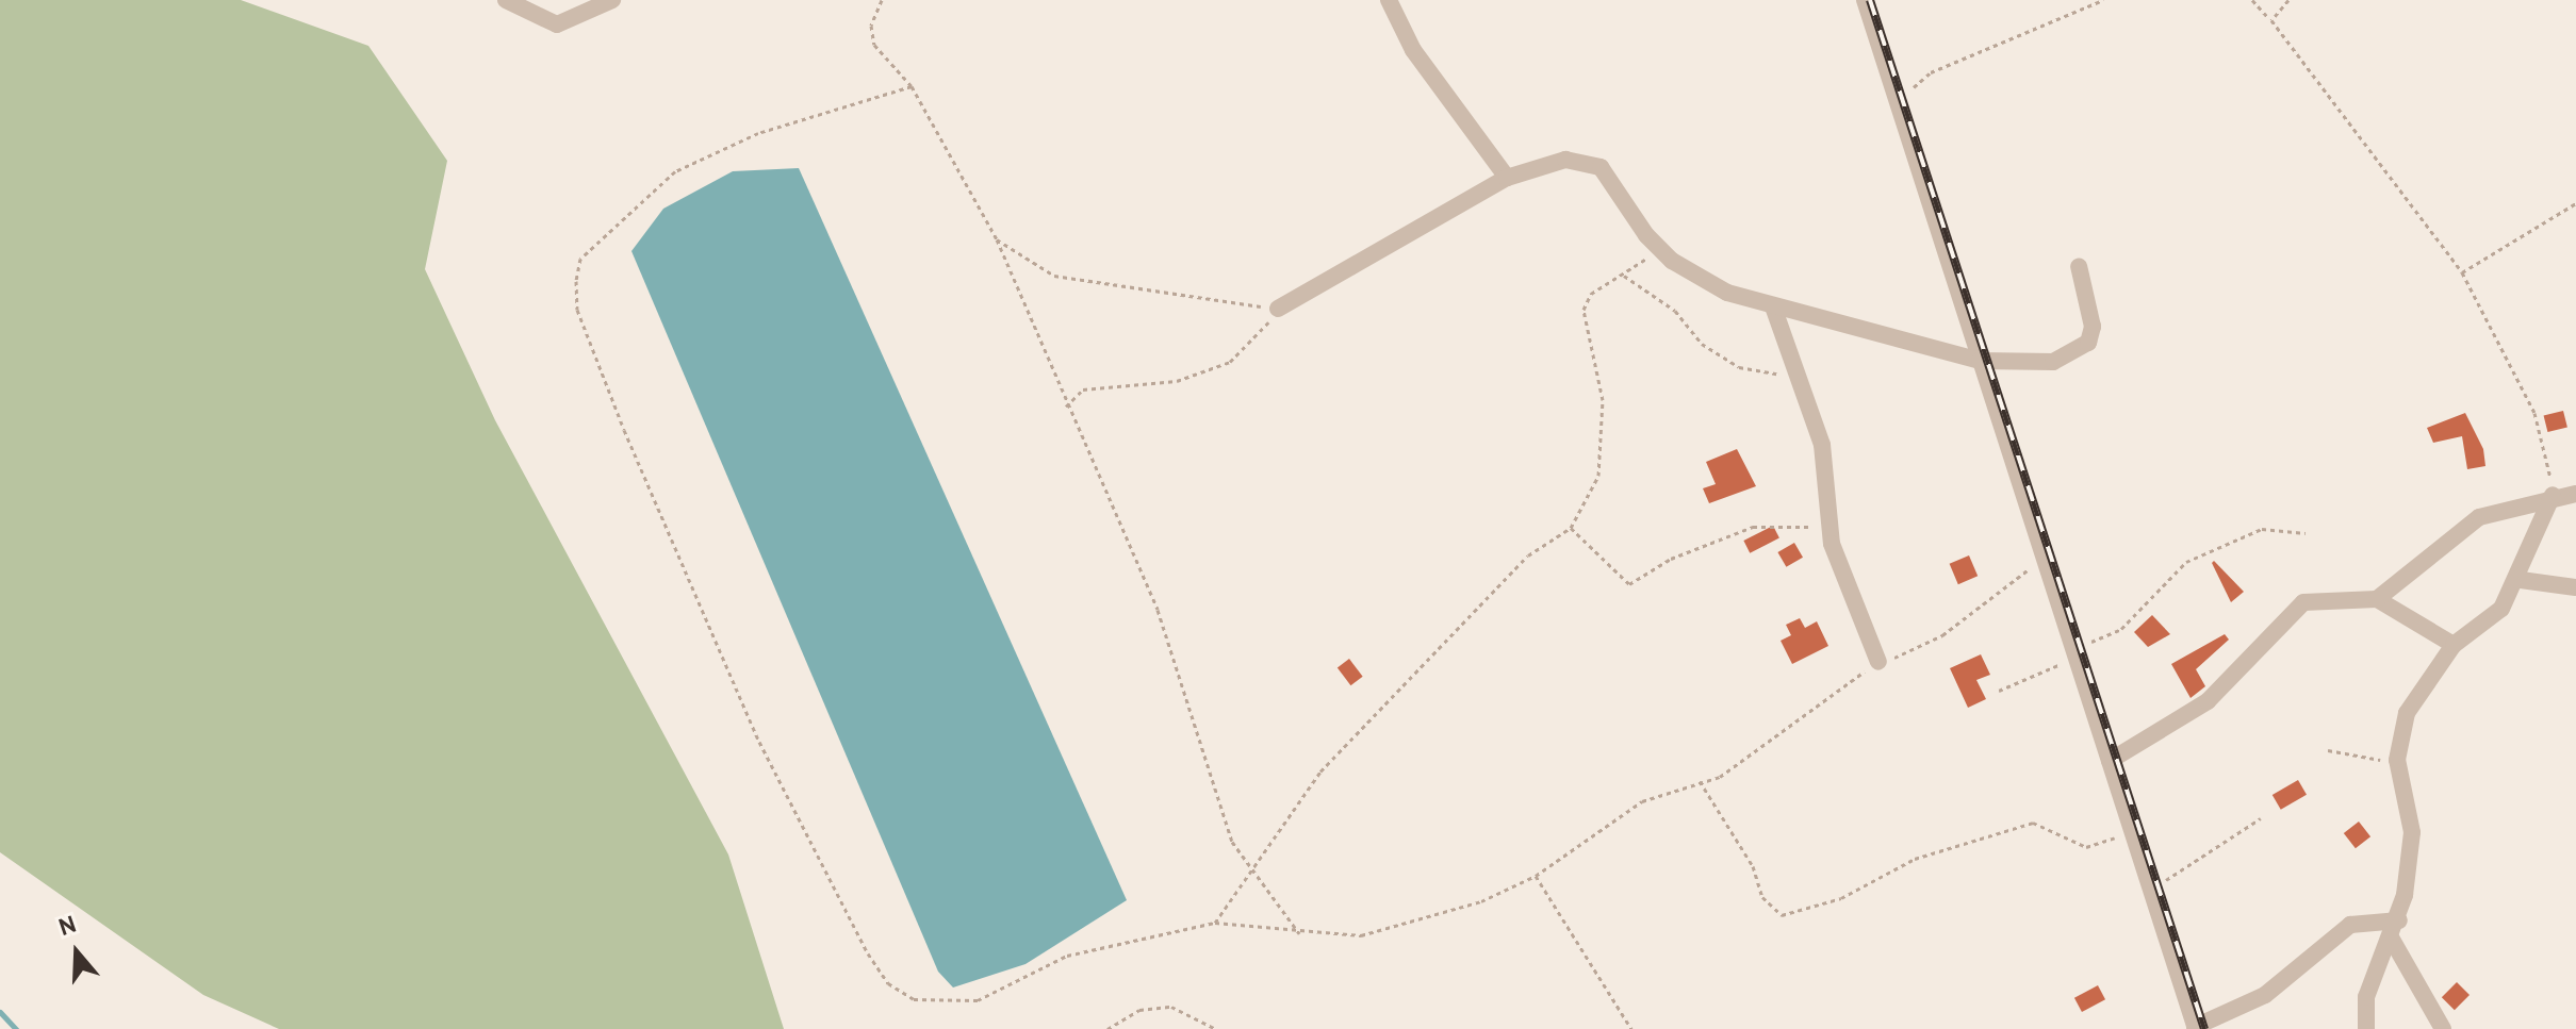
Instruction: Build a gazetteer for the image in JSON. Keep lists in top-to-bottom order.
{
  "north": "top"
}
